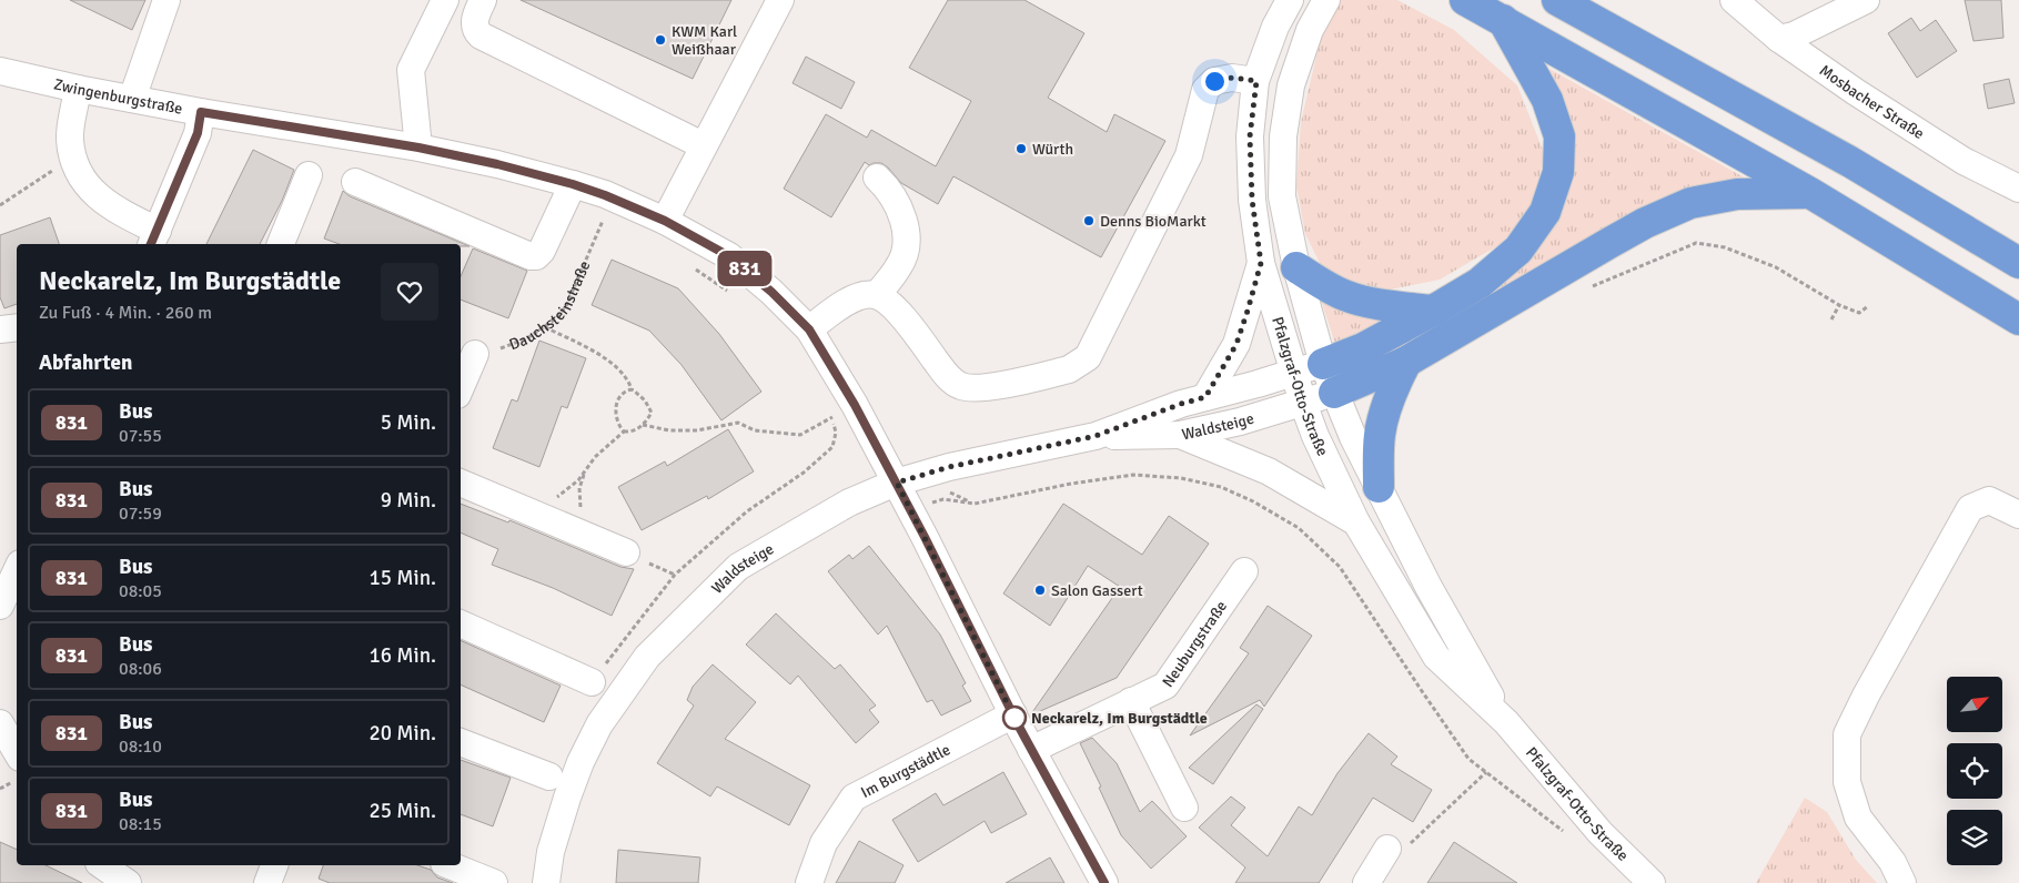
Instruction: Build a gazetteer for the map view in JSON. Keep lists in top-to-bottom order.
{
  "streets": {
    "street": [
      "Zwingenburgstraße",
      "Mosbacher Straße",
      "Pfalzgraf-Otto-Straße",
      "Waldsteige",
      "Neuburgstraße",
      "Im Burgstädtle"
    ],
    "path": ["Dauchsteinstraße"]
  },
  "crossings": [
    ["Zwingenburgstraße", "Waldsteige"],
    ["Pfalzgraf-Otto-Straße", "Waldsteige"]
  ],
  "places": [
    "KWM Karl Weißhaar",
    "Würth",
    "Denns BioMarkt",
    "Salon Gassert",
    "Neckarelz, Im Burgstädtle"
  ],
  "lines": ["bus line 831"],
  "north": "top right",
  "page": {
    "on_map": "831",
    "heading": [
      ["Neckarelz, Im Burgstädtle", "Zu Fuß · 4 Min. · 260 m"],
      "Abfahrten"
    ],
    "list": [
      {
        "mark": "831",
        "name": "Bus",
        "note": "07:55",
        "value": "5 Min."
      },
      {
        "mark": "831",
        "name": "Bus",
        "note": "07:59",
        "value": "9 Min."
      },
      {
        "mark": "831",
        "name": "Bus",
        "note": "08:05",
        "value": "15 Min."
      },
      {
        "mark": "831",
        "name": "Bus",
        "note": "08:06",
        "value": "16 Min."
      },
      {
        "mark": "831",
        "name": "Bus",
        "note": "08:10",
        "value": "20 Min."
      },
      {
        "mark": "831",
        "name": "Bus",
        "note": "08:15",
        "value": "25 Min."
      }
    ]
  }
}
